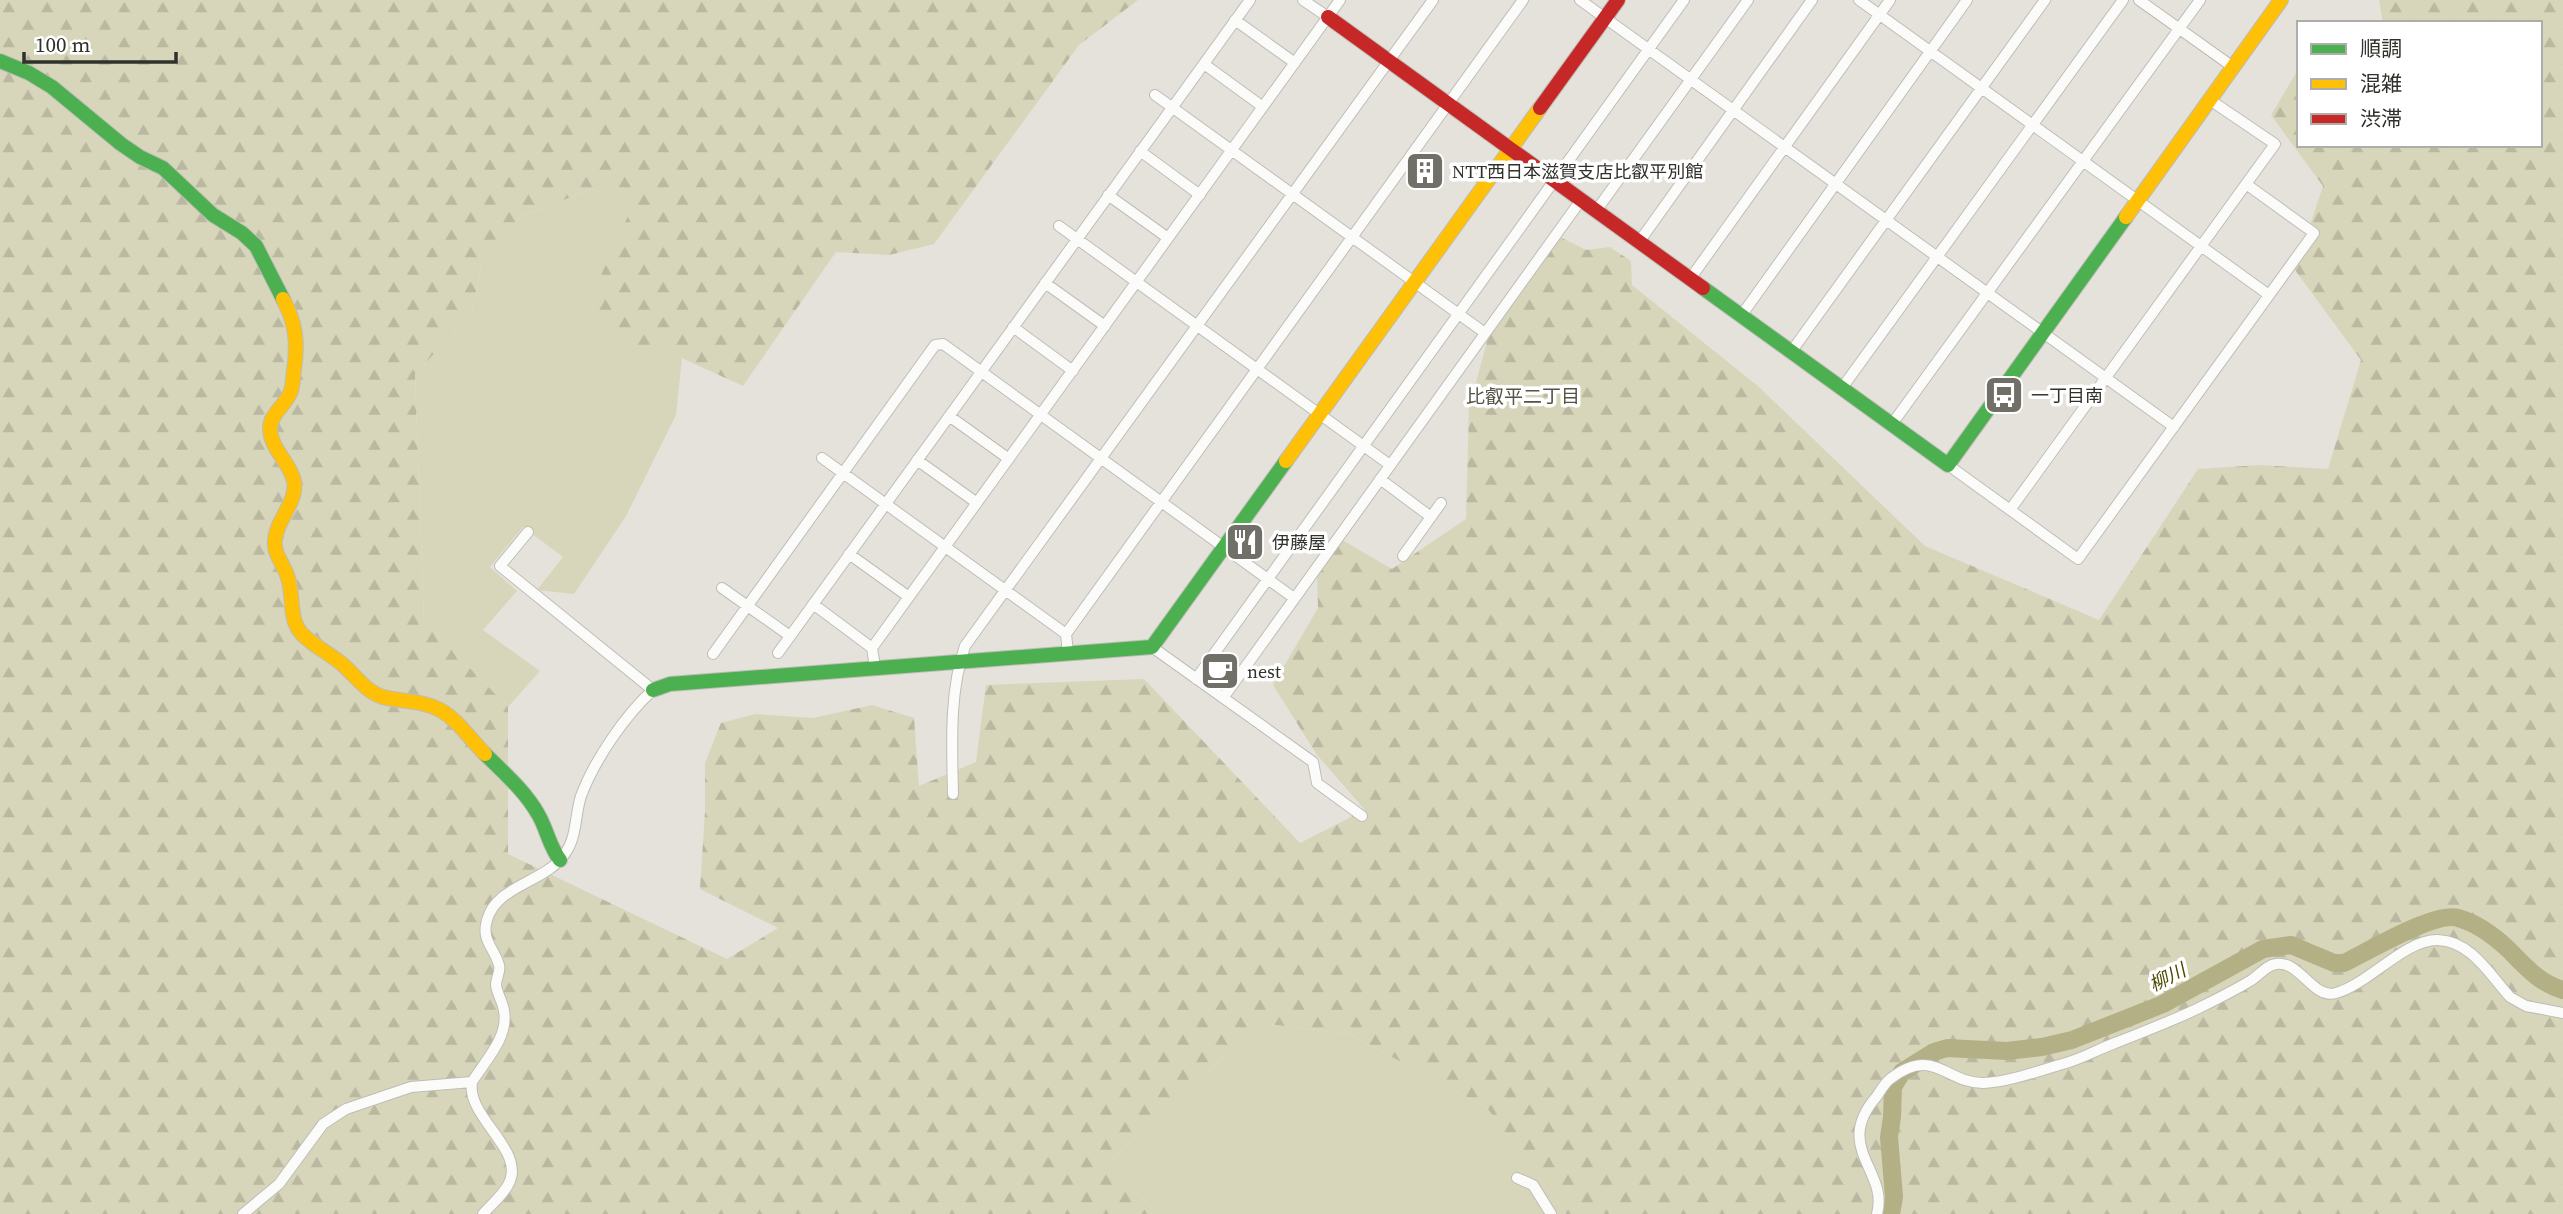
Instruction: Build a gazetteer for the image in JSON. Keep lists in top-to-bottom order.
{
  "districts": ["比叡平二丁目"],
  "water": ["柳川"],
  "places": {
    "building": ["NTT西日本滋賀支店比叡平別館"],
    "bus stop": ["一丁目南"],
    "restaurant": ["伊藤屋"],
    "cafe": ["nest"]
  },
  "legend": ["順調", "混雑", "渋滞"],
  "scale_bar": "100 m"
}
